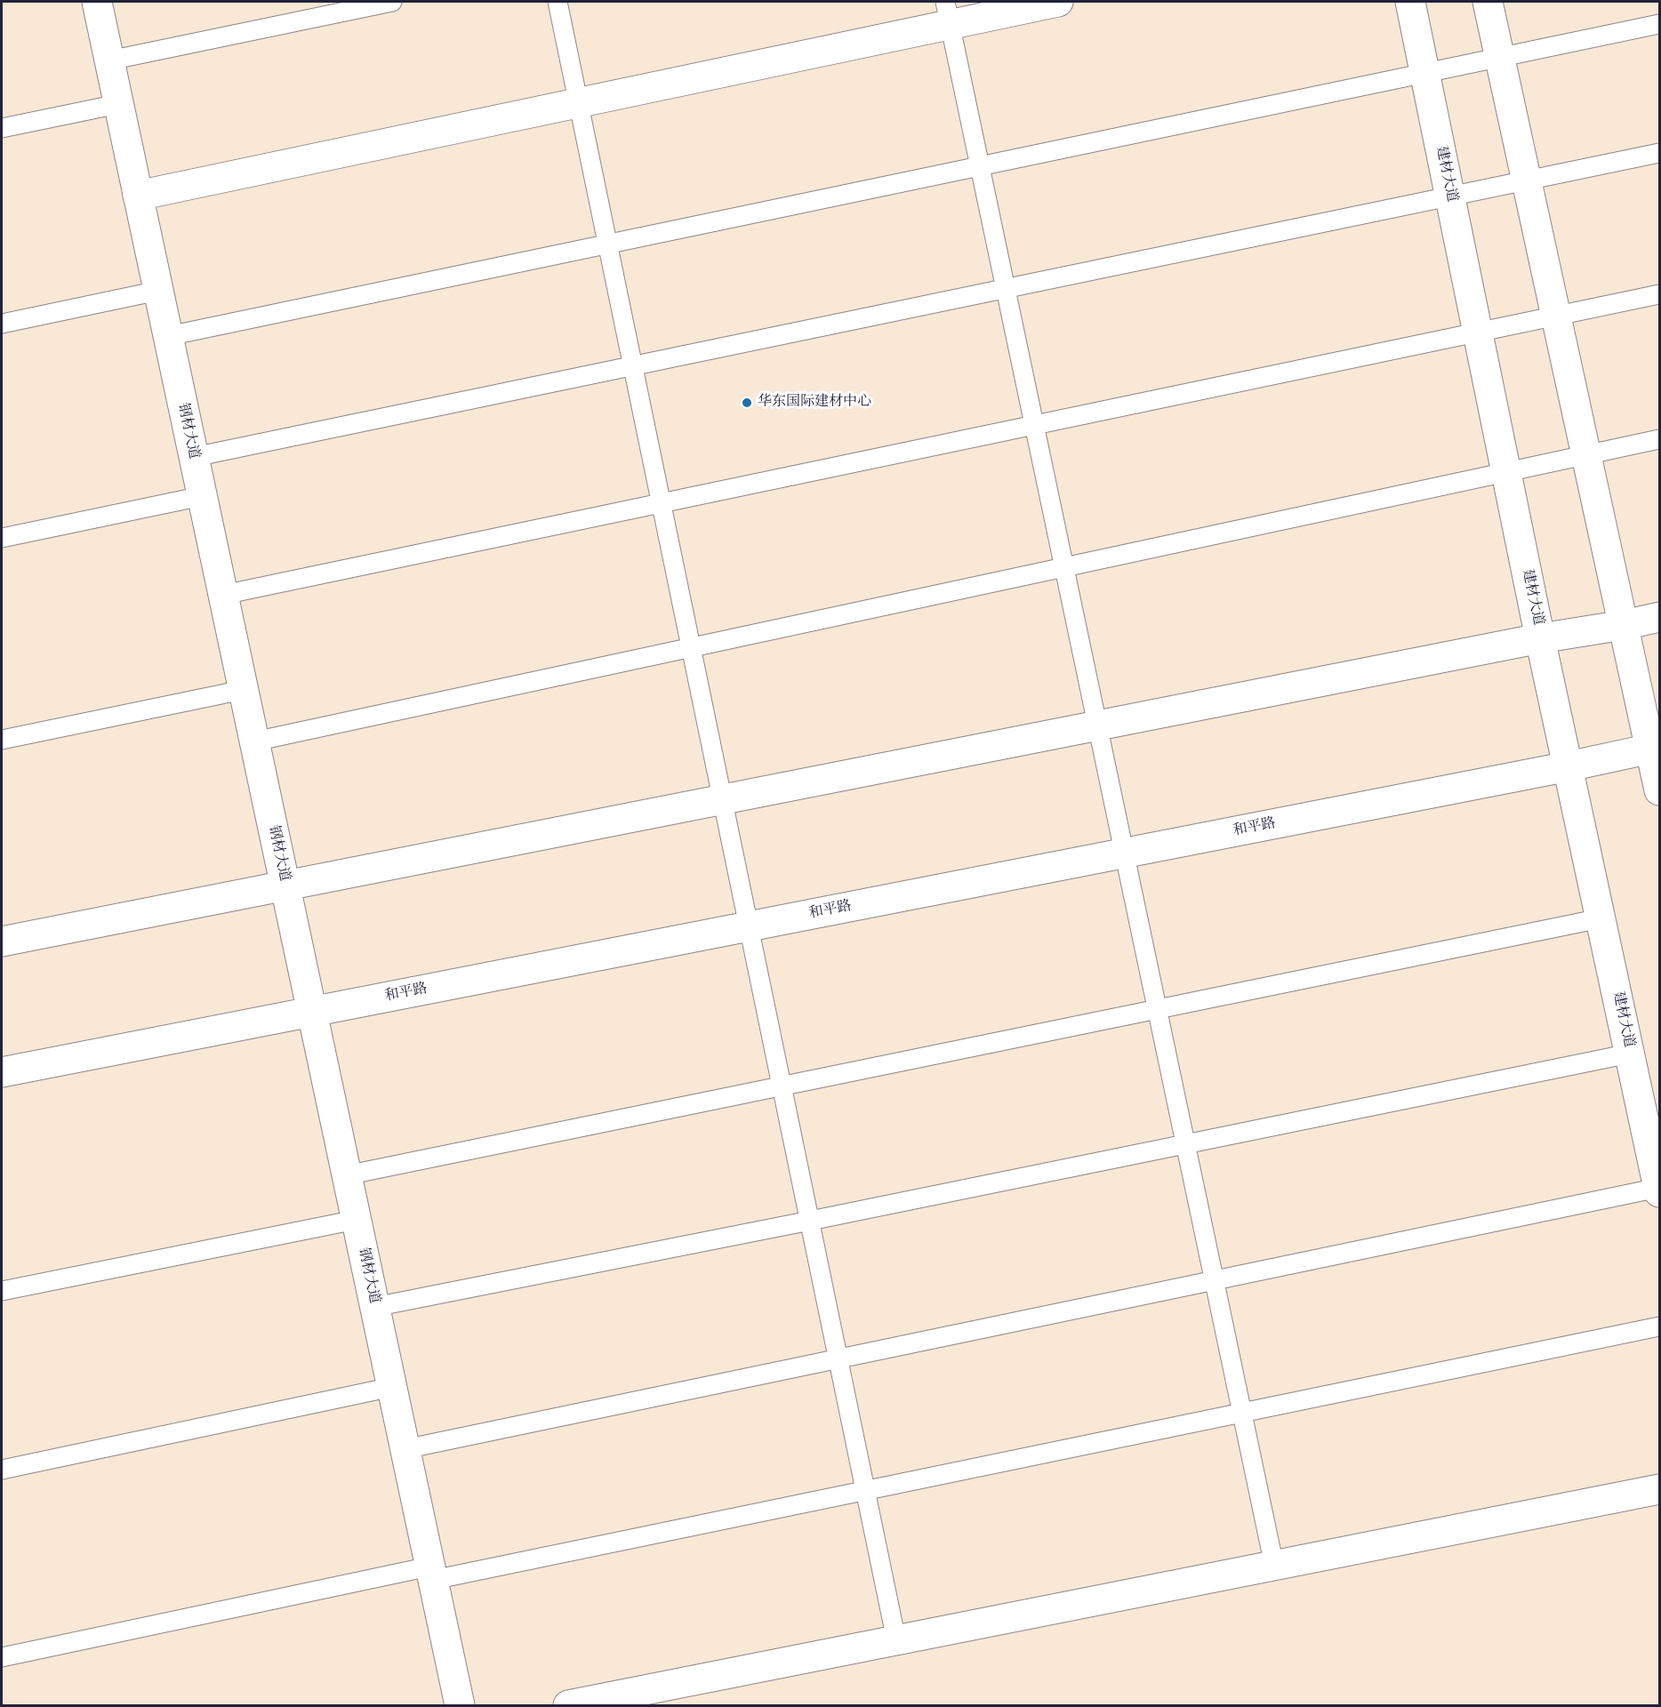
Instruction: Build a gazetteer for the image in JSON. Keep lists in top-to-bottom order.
{
  "streets": {
    "street": ["建材大道", "钢材大道", "和平路"]
  },
  "crossings": [
    ["建材大道", "和平路"],
    ["钢材大道", "和平路"]
  ],
  "places": ["华东国际建材中心"]
}
